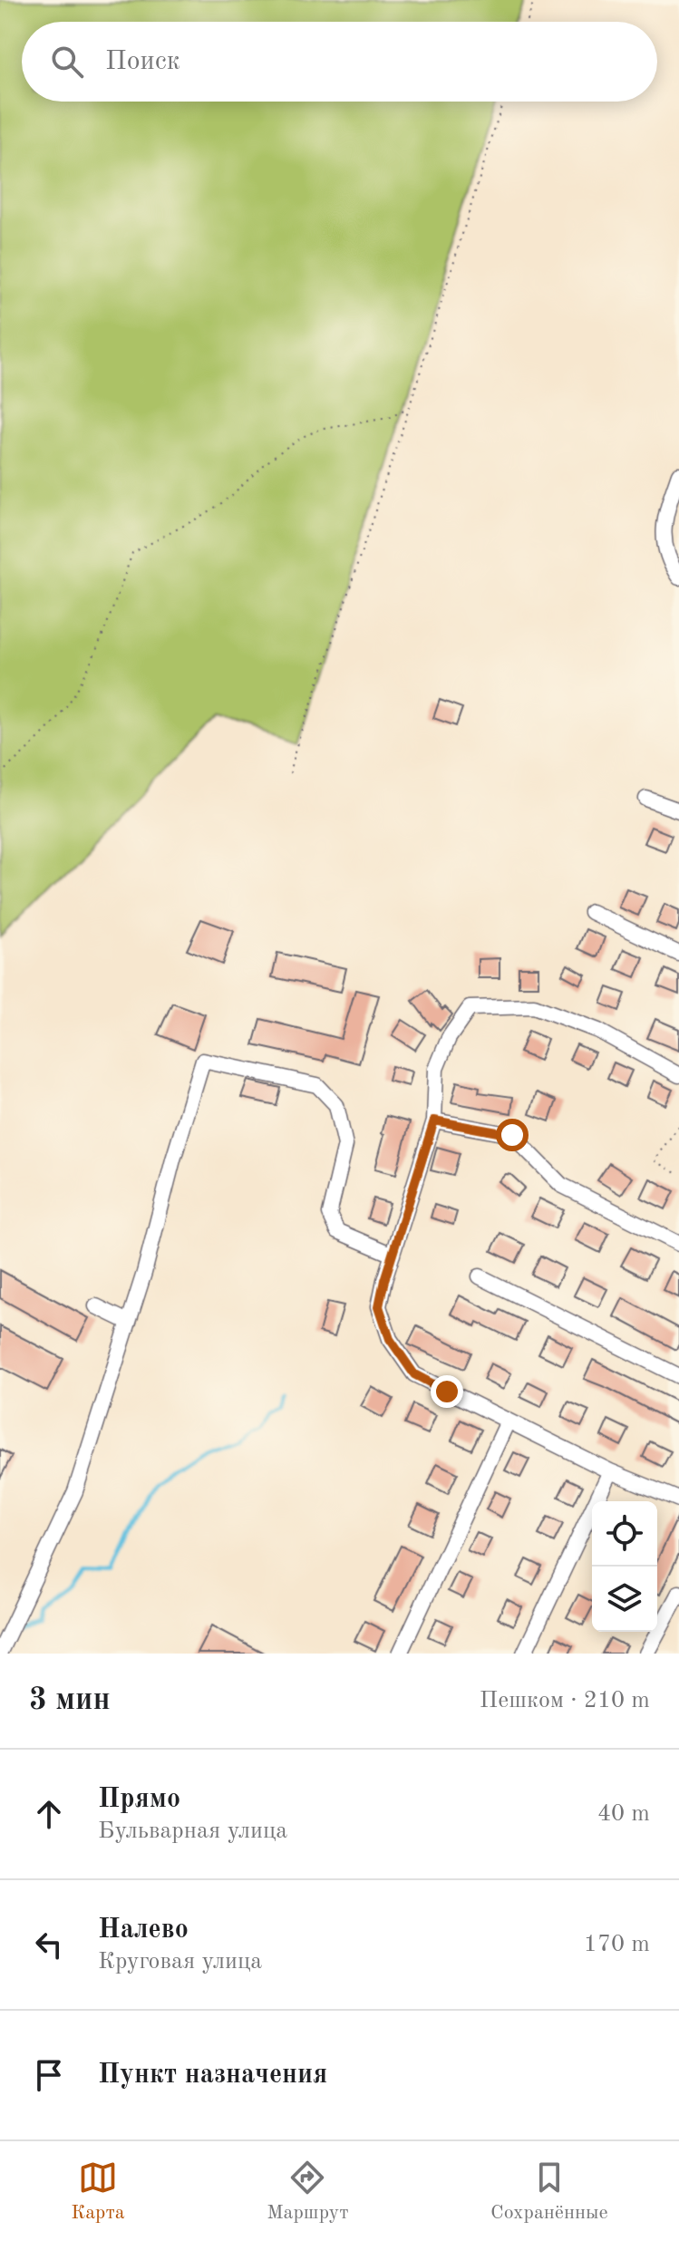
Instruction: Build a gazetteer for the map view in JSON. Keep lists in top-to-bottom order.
{
  "page": {
    "search": "Поиск",
    "heading": ["3 мин", "Пешком · 210 m"],
    "list": [
      ["Прямо", "Бульварная улица", "40 m"],
      ["Налево", "Круговая улица", "170 m"],
      "Пункт назначения"
    ],
    "nav": ["Карта", "Маршрут", "Сохранённые"]
  }
}
